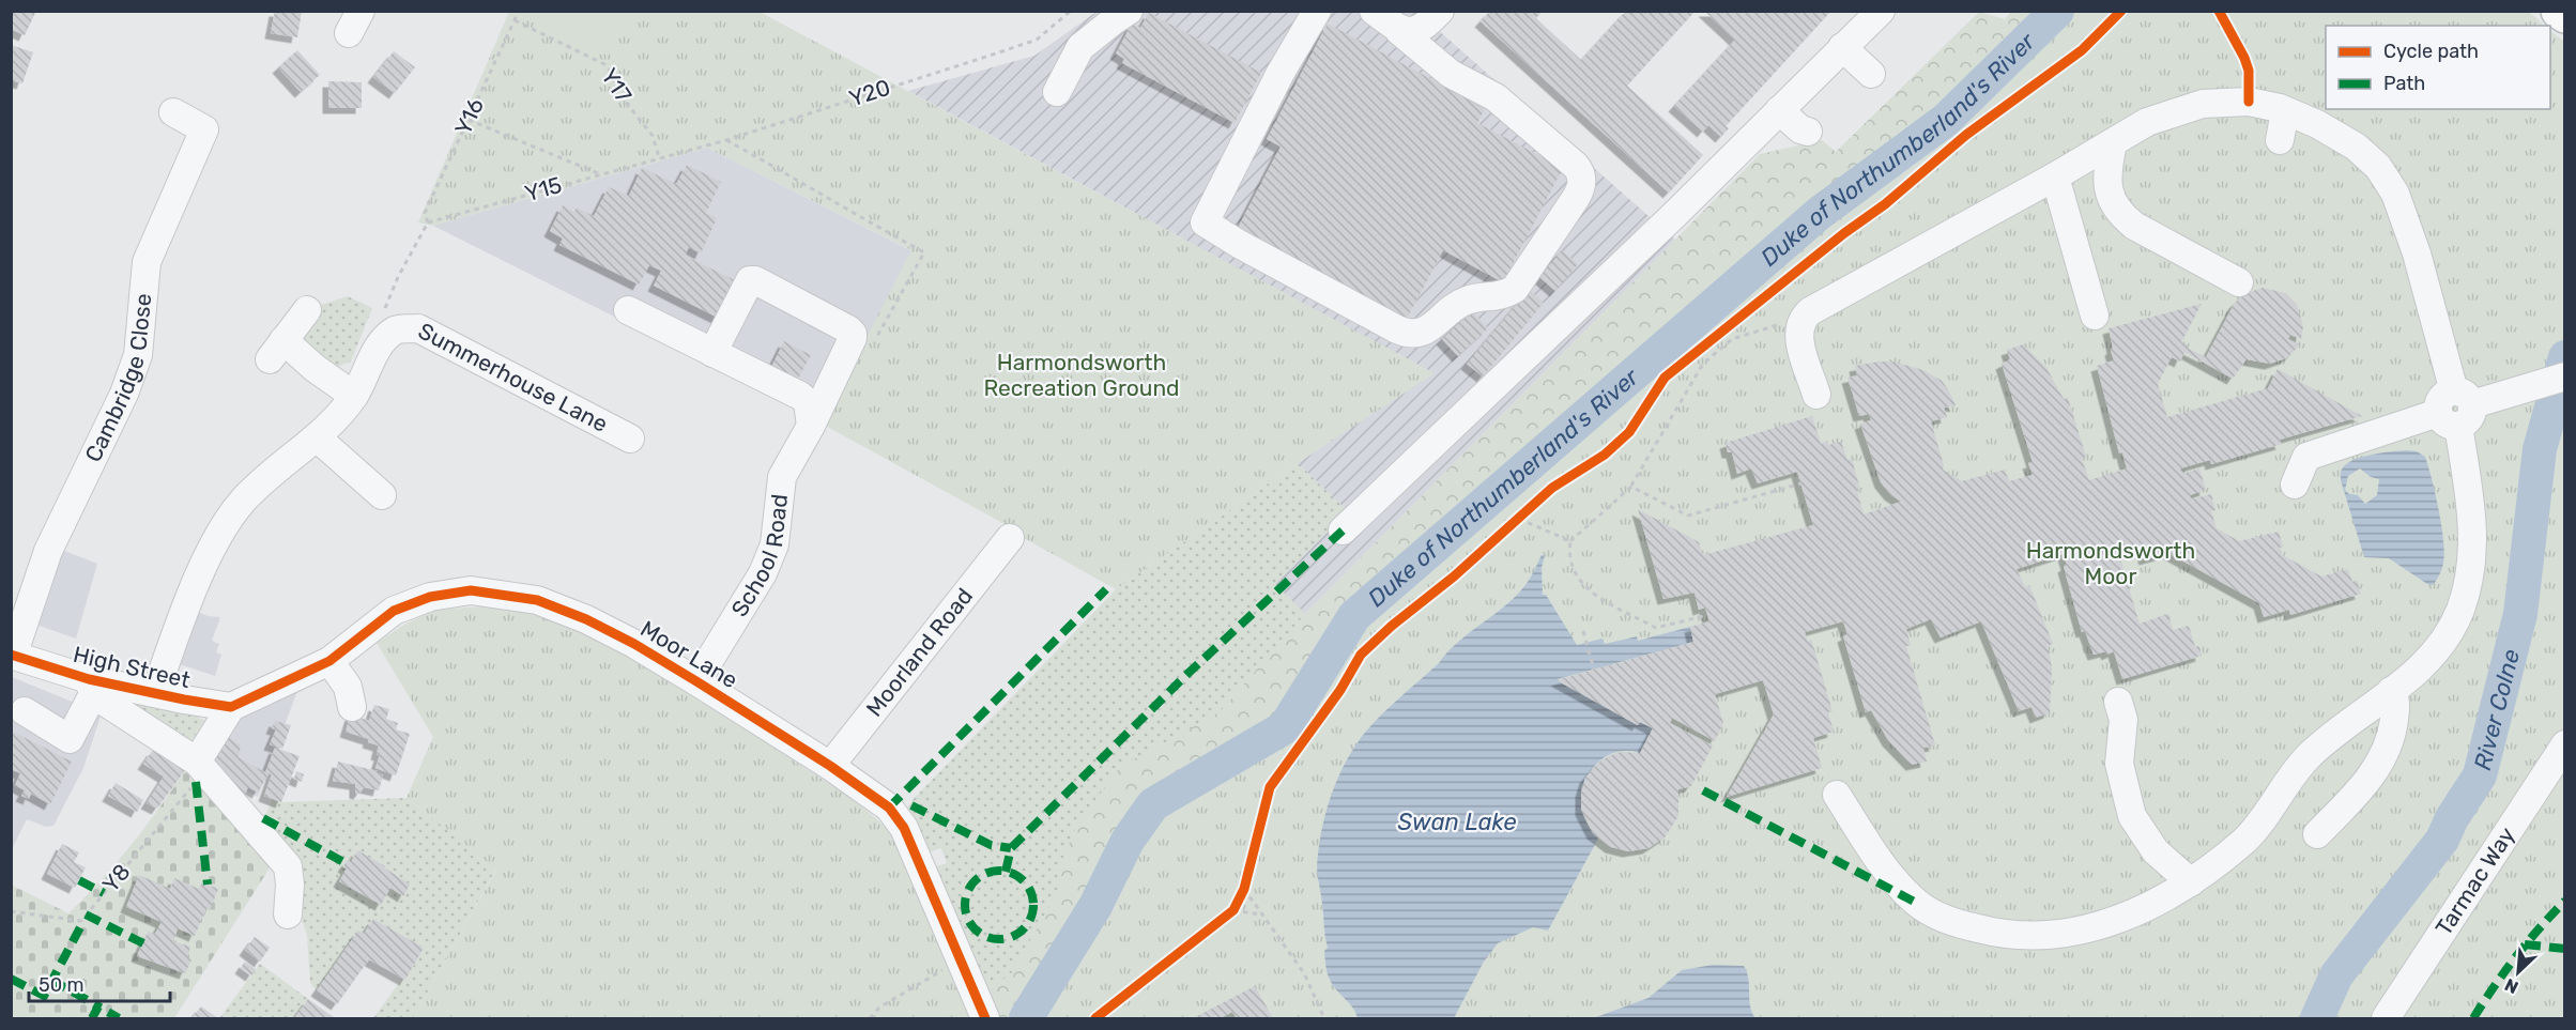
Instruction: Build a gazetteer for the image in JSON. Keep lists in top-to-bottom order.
{
  "streets": {
    "street": [
      "Cambridge Close",
      "Summerhouse Lane",
      "School Road",
      "Moorland Road",
      "Moor Lane",
      "High Street",
      "Tarmac Way"
    ],
    "path": [
      "Y17",
      "Y20",
      "Y16",
      "Y15",
      "Y8"
    ]
  },
  "crossings": [
    ["Y17", "Y20"],
    ["Y17", "Y16"],
    ["Y17", "Y15"],
    ["Y20", "Y15"],
    ["Y16", "Y15"],
    ["Y16", "Summerhouse Lane"],
    ["Cambridge Close", "High Street"],
    ["Summerhouse Lane", "High Street"],
    ["School Road", "Moor Lane"],
    ["Moorland Road", "Moor Lane"],
    ["Moor Lane", "High Street"]
  ],
  "water": ["Duke of Northumberland's River", "River Colne", "Swan Lake"],
  "parks": ["Harmondsworth Recreation Ground", "Harmondsworth Moor"],
  "legend": ["Cycle path", "Path"],
  "scale_bar": "50 m",
  "north": "bottom left"
}
